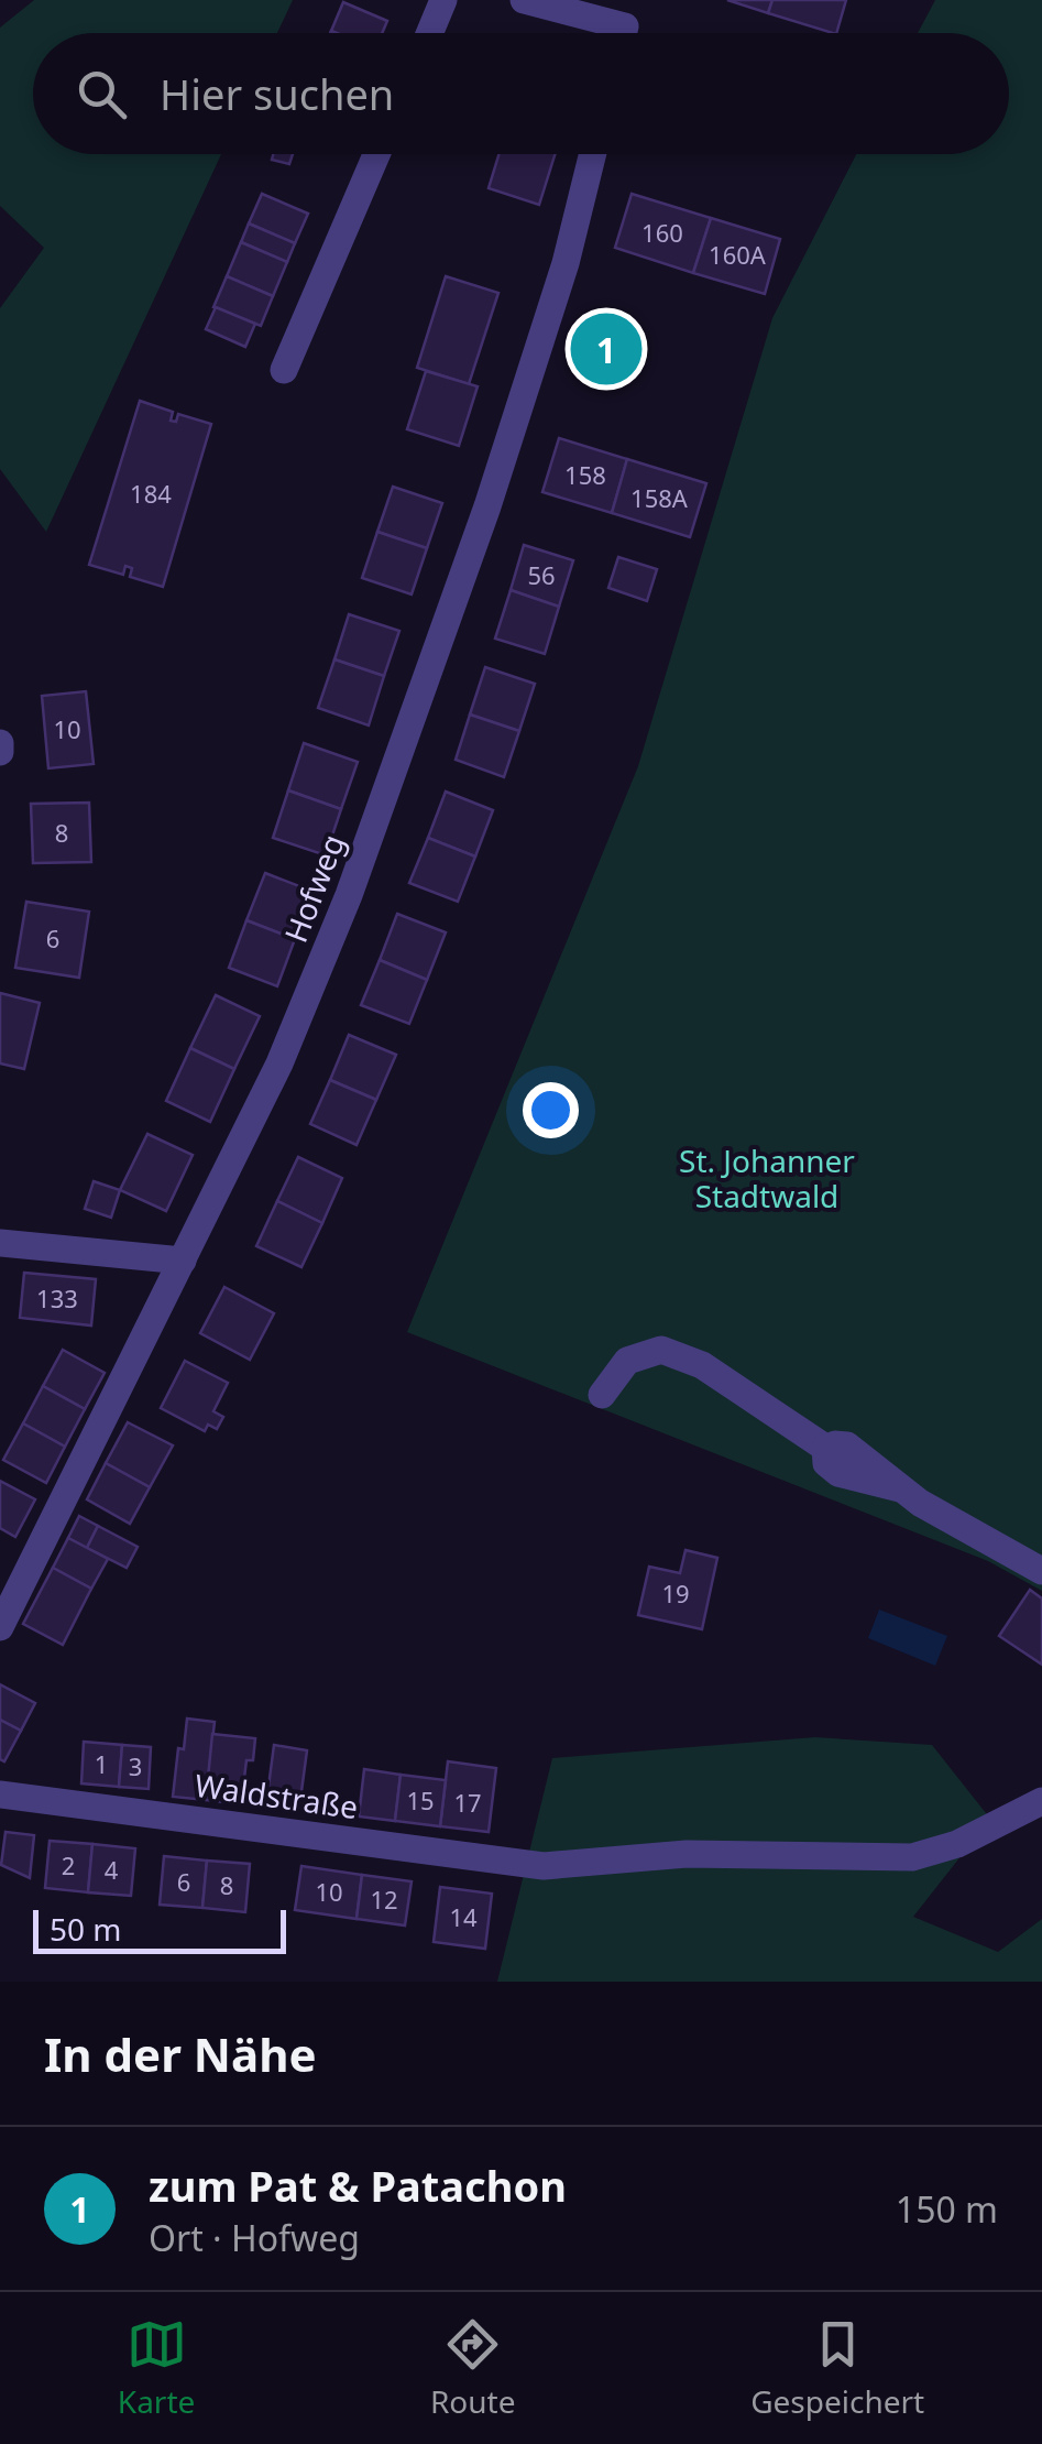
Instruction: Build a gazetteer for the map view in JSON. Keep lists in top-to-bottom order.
{
  "streets": {
    "street": ["Hofweg", "Waldstraße"]
  },
  "parks": ["St. Johanner Stadtwald"],
  "house_numbers": [
    "160",
    "160A",
    "158",
    "184",
    "158A",
    "56",
    "10",
    "8",
    "6",
    "133",
    "19",
    "1",
    "3",
    "15",
    "17",
    "2",
    "4",
    "6",
    "8",
    "10",
    "12",
    "14"
  ],
  "scale_bar": "50 m",
  "page": {
    "search": "Hier suchen",
    "pins": "1",
    "scale": "50 m",
    "heading": "In der Nähe",
    "list": [
      {
        "mark": "1",
        "name": "zum Pat & Patachon",
        "note": "Ort · Hofweg",
        "value": "150 m"
      }
    ],
    "nav": ["Karte", "Route", "Gespeichert"]
  }
}
